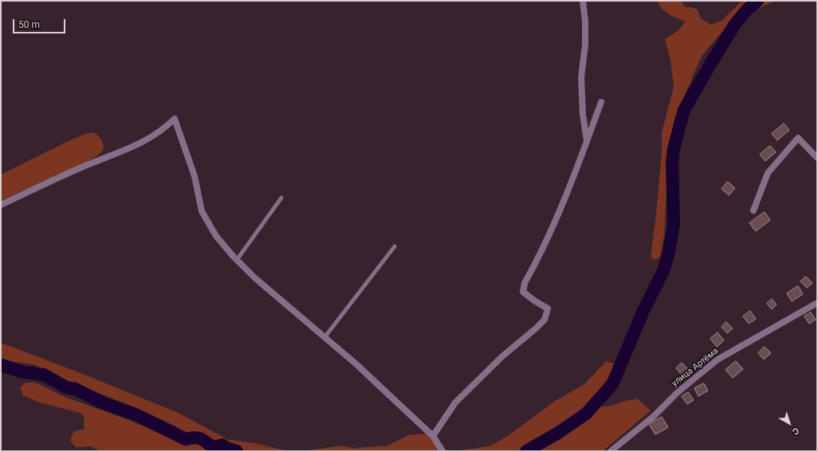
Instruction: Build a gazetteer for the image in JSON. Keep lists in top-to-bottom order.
{
  "streets": {
    "street": ["улица Артёма"]
  },
  "scale_bar": "50 m",
  "north": "bottom right"
}
